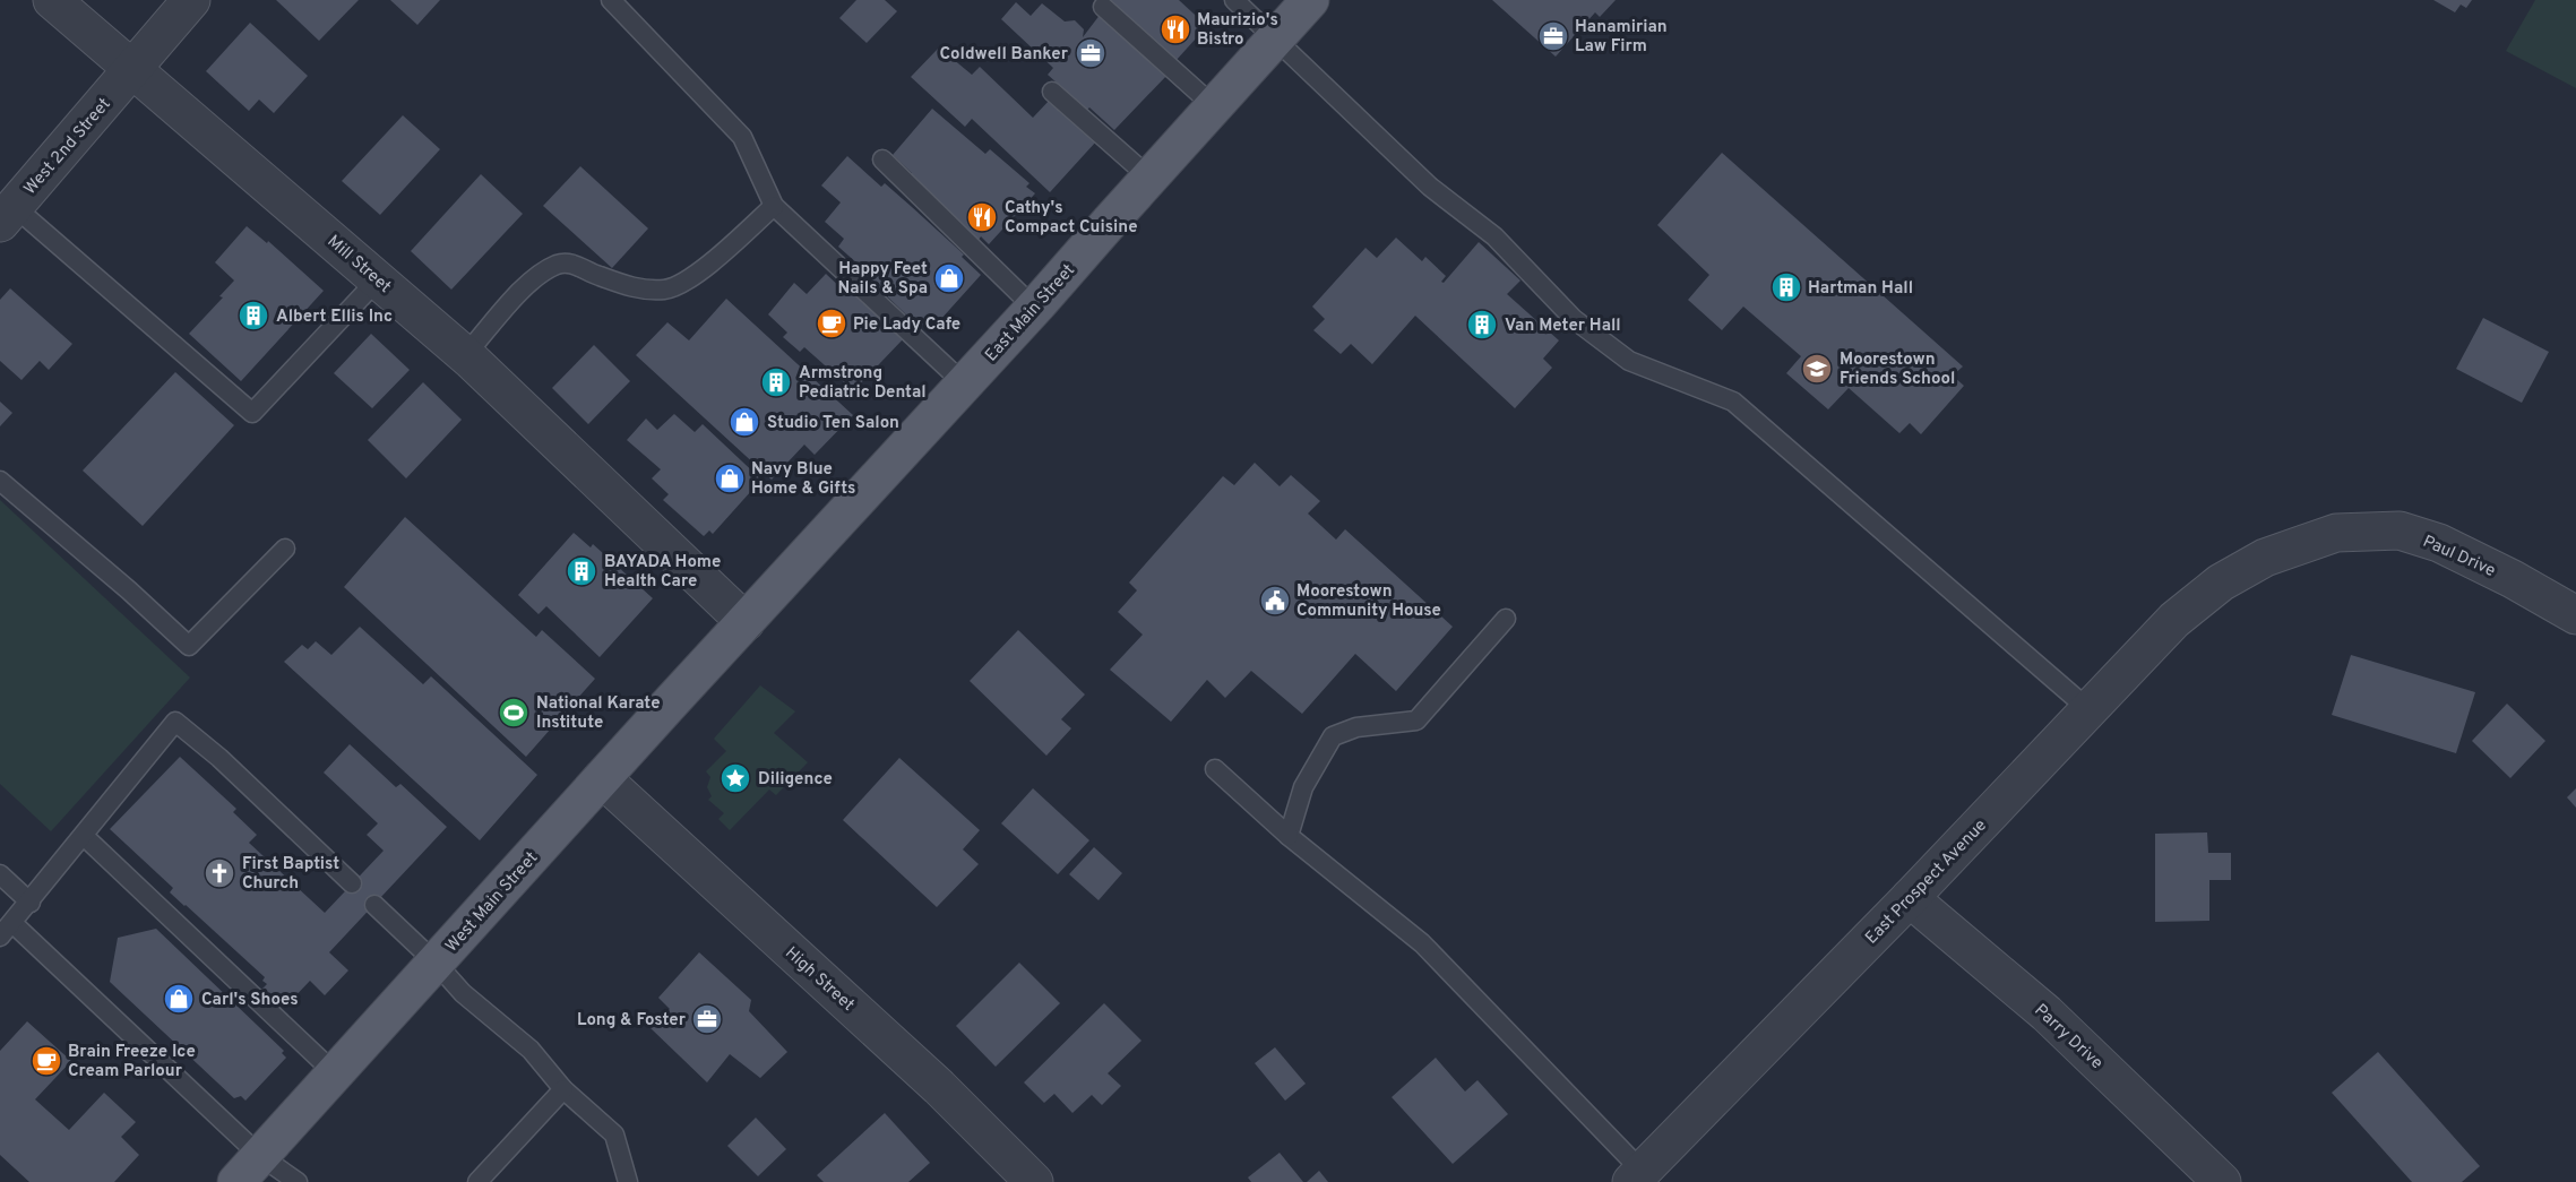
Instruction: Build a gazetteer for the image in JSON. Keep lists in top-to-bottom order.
{
  "streets": {
    "main road": ["East Main Street", "West Main Street"],
    "street": [
      "West 2nd Street",
      "Mill Street",
      "Paul Drive",
      "East Prospect Avenue",
      "High Street",
      "Parry Drive"
    ]
  },
  "crossings": [
    ["West 2nd Street", "Mill Street"],
    ["Mill Street", "East Main Street"],
    ["Mill Street", "West Main Street"],
    ["East Main Street", "West Main Street"],
    ["Paul Drive", "East Prospect Avenue"],
    ["East Prospect Avenue", "Parry Drive"],
    ["West Main Street", "High Street"]
  ],
  "places": {
    "restaurant": ["Maurizio's Bistro", "Cathy's Compact Cuisine"],
    "office": ["Hanamirian Law Firm", "Coldwell Banker", "Long & Foster"],
    "shop": [
      "Happy Feet Nails & Spa",
      "Studio Ten Salon",
      "Navy Blue Home & Gifts",
      "Carl's Shoes"
    ],
    "building": [
      "Hartman Hall",
      "Albert Ellis Inc",
      "Van Meter Hall",
      "Armstrong Pediatric Dental",
      "BAYADA Home Health Care"
    ],
    "cafe": ["Pie Lady Cafe", "Brain Freeze Ice Cream Parlour"],
    "school or university": ["Moorestown Friends School"],
    "public building": ["Moorestown Community House"],
    "sports": ["National Karate Institute"],
    "place": ["Diligence"],
    "church": ["First Baptist Church"]
  }
}
